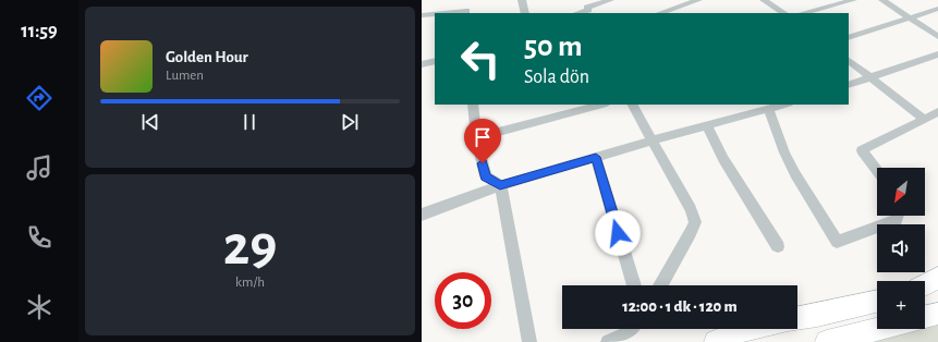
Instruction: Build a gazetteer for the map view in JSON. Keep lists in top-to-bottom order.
{
  "north": "bottom left",
  "page": {
    "tabs": "11:59",
    "turn": ["50 m", "Sola dön"],
    "song": ["Golden Hour", "Lumen"],
    "map_buttons": "+",
    "tile": ["29", "km/h"],
    "limit": "30",
    "trip": "12:00 · 1 dk · 120 m"
  }
}
